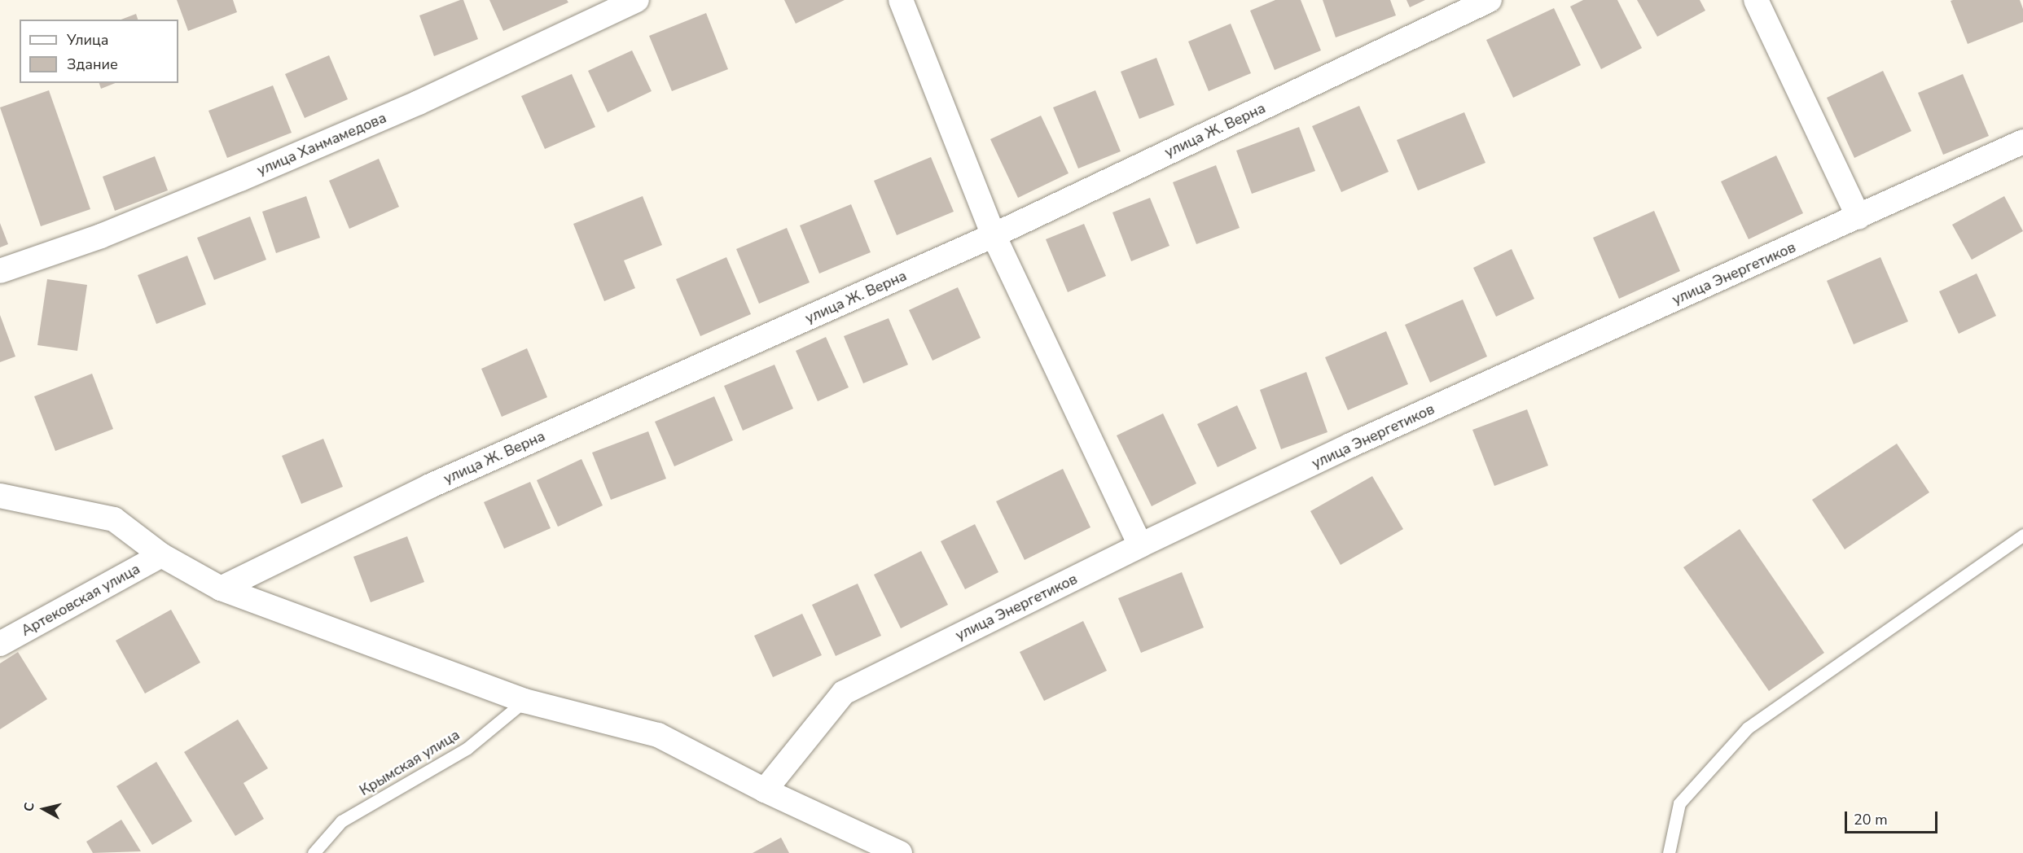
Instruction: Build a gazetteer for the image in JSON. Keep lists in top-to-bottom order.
{
  "streets": {
    "street": [
      "улица Ж. Верна",
      "улица Ханмамедова",
      "улица Энергетиков",
      "Артековская улица"
    ],
    "lane": ["Крымская улица"]
  },
  "legend": ["Улица", "Здание"],
  "scale_bar": "20 m",
  "north": "left"
}
